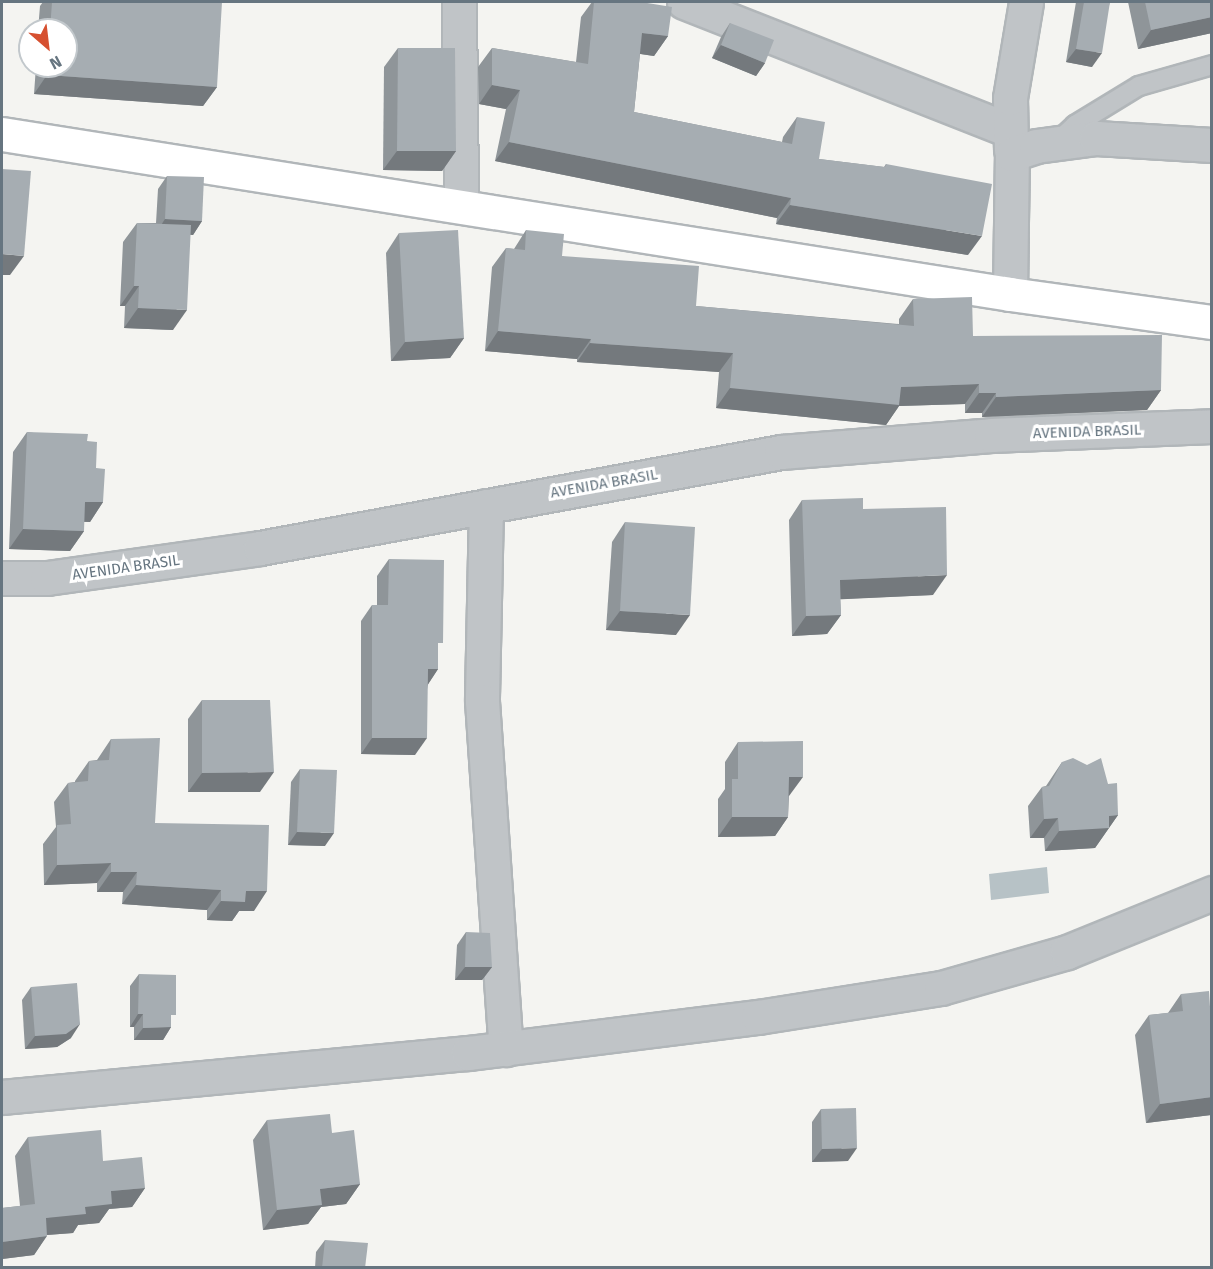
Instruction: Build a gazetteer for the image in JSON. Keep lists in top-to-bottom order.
{
  "streets": {
    "street": ["AVENIDA BRASIL"]
  },
  "north": "bottom right"
}
